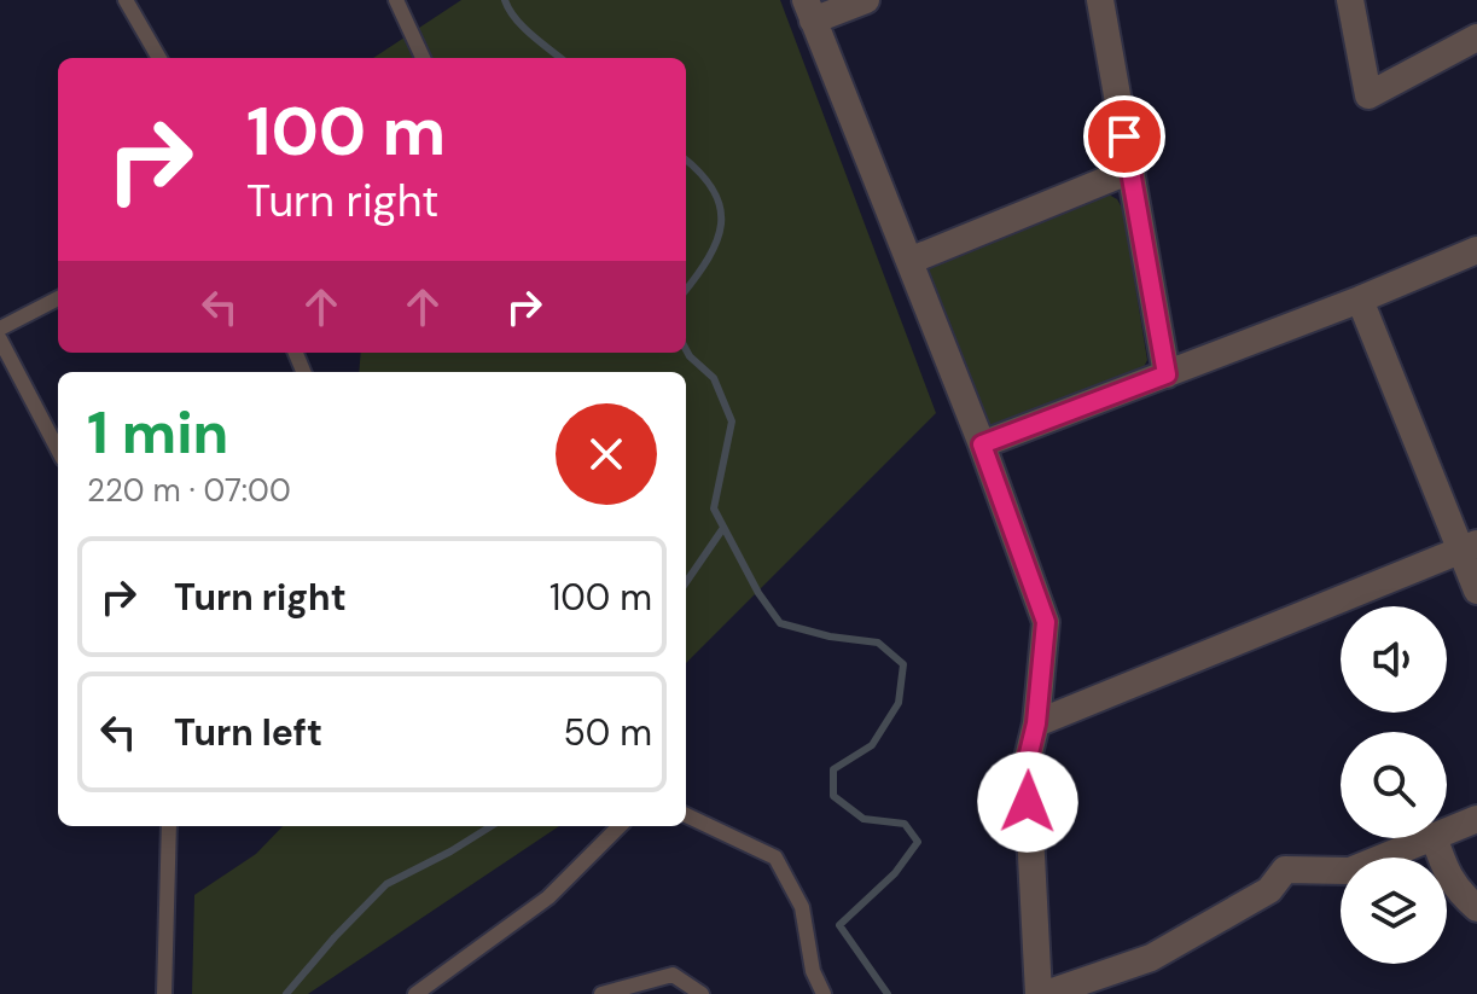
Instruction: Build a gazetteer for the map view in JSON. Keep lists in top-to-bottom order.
{
  "page": {
    "turn": ["100 m", "Turn right"],
    "heading": ["1 min", "220 m · 07:00"],
    "list": [
      {
        "name": "Turn right",
        "value": "100 m"
      },
      {
        "name": "Turn left",
        "value": "50 m"
      }
    ]
  }
}
